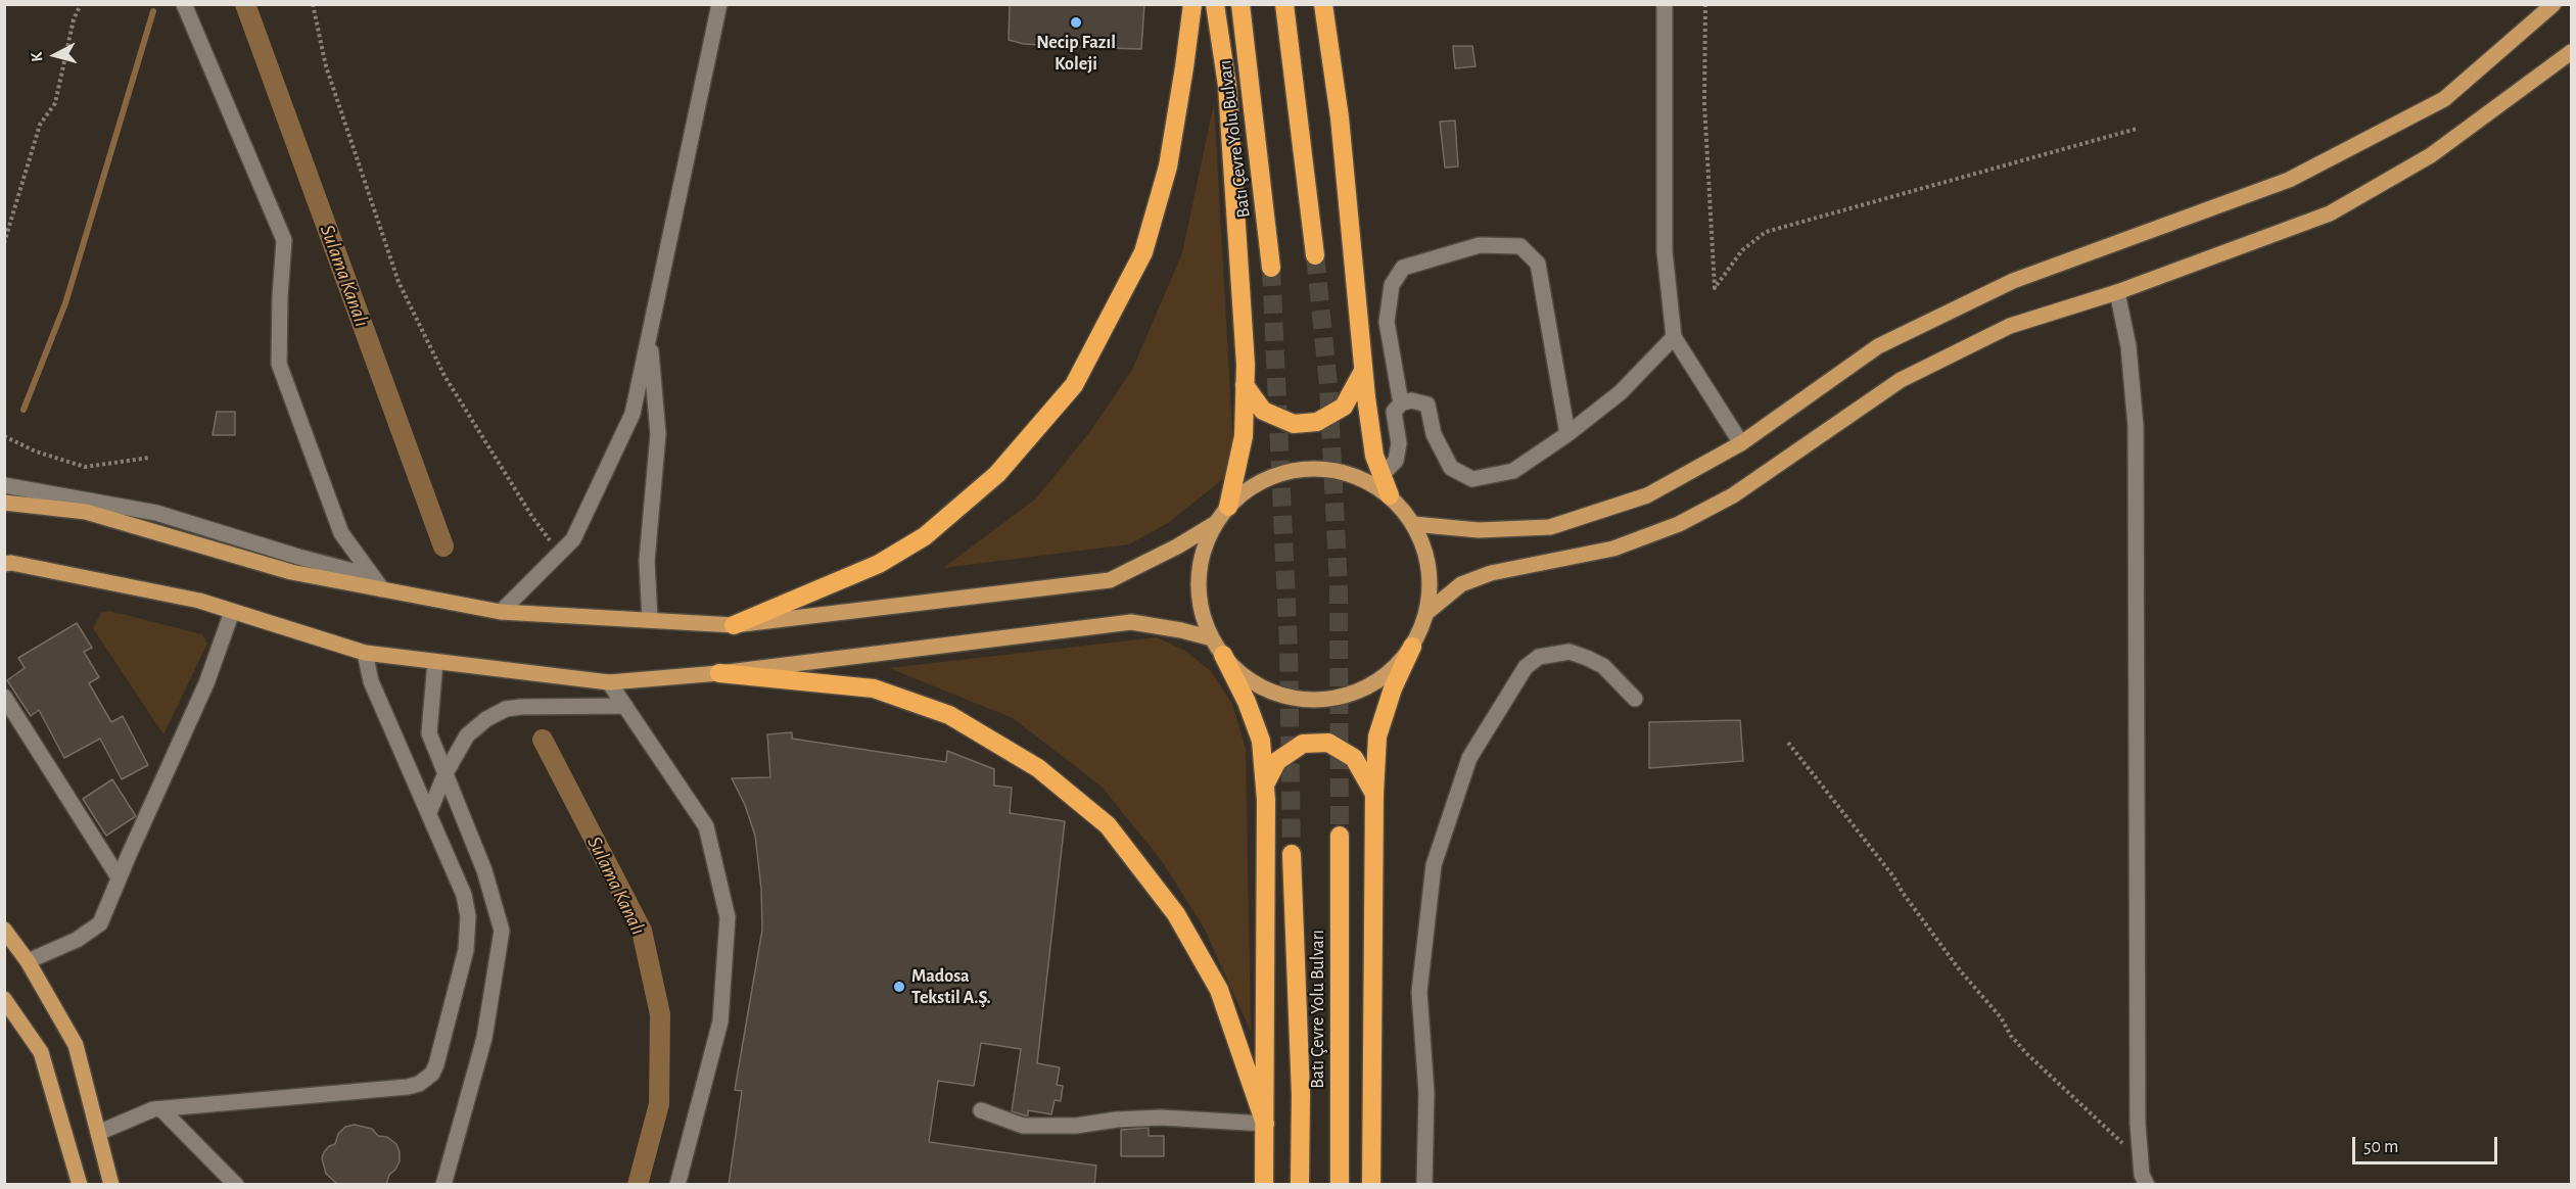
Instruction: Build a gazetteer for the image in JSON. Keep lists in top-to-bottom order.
{
  "streets": {
    "highway": ["Batı Çevre Yolu Bulvarı"]
  },
  "water": ["Sulama Kanalı"],
  "places": ["Necip Fazıl Koleji", "Madosa Tekstil A.Ş."],
  "scale_bar": "50 m",
  "north": "left"
}
